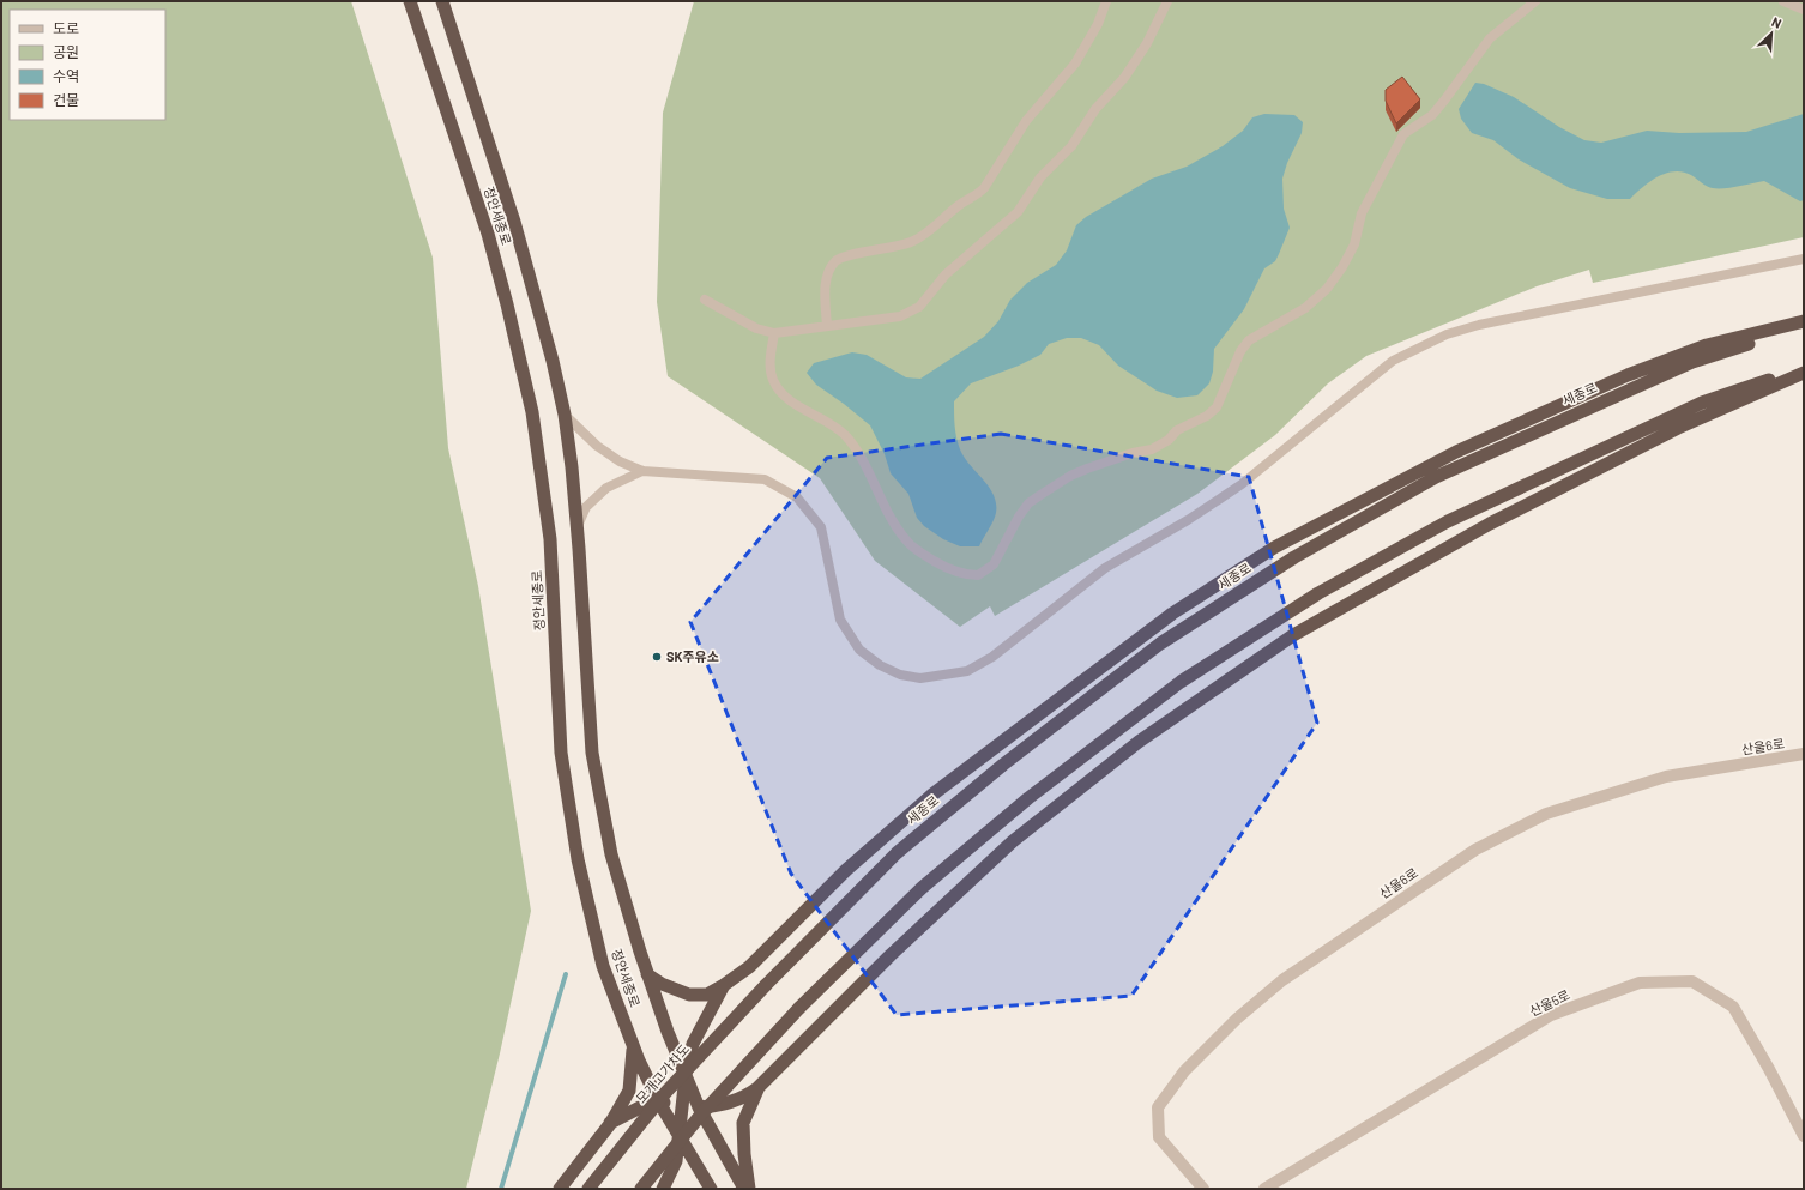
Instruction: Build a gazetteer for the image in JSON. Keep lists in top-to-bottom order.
{
  "streets": {
    "highway": ["정안세종로", "세종로", "모개고가차도"],
    "street": ["산울6로", "산울5로"]
  },
  "crossings": [
    ["세종로", "모개고가차도"]
  ],
  "places": ["SK주유소"],
  "legend": [
    "도로",
    "공원",
    "수역",
    "건물"
  ],
  "north": "top right"
}
